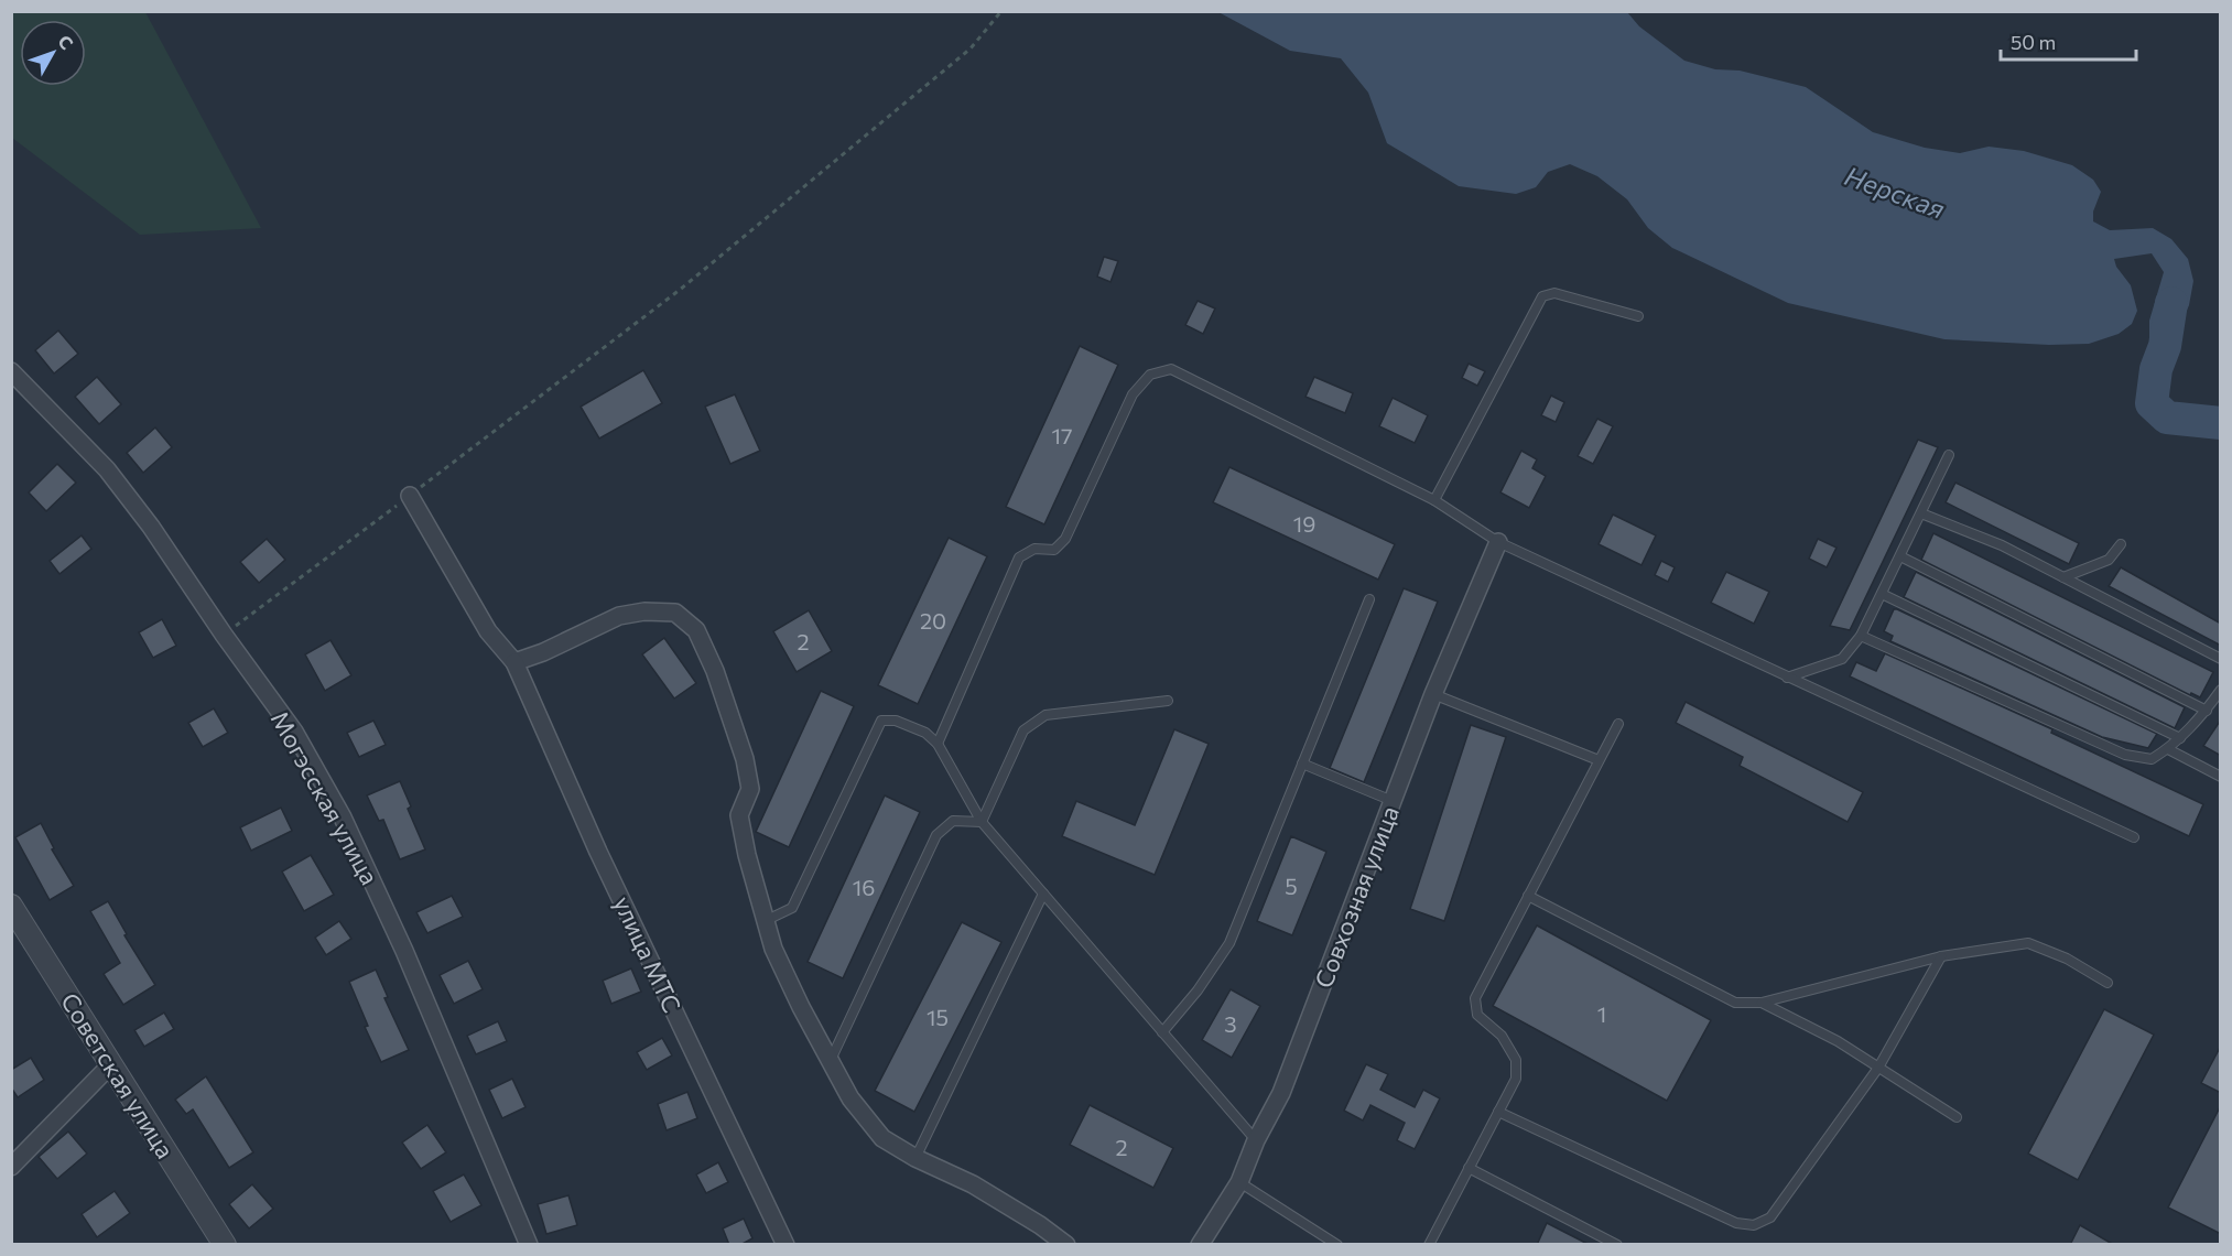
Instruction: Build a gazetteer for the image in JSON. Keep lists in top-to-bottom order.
{
  "streets": {
    "street": [
      "Могэсская улица",
      "Совхозная улица",
      "улица МТС",
      "Советская улица"
    ]
  },
  "water": ["Нерская"],
  "house_numbers": [
    "17",
    "19",
    "20",
    "2",
    "5",
    "16",
    "1",
    "15",
    "3",
    "2"
  ],
  "scale_bar": "50 m",
  "north": "top right"
}
